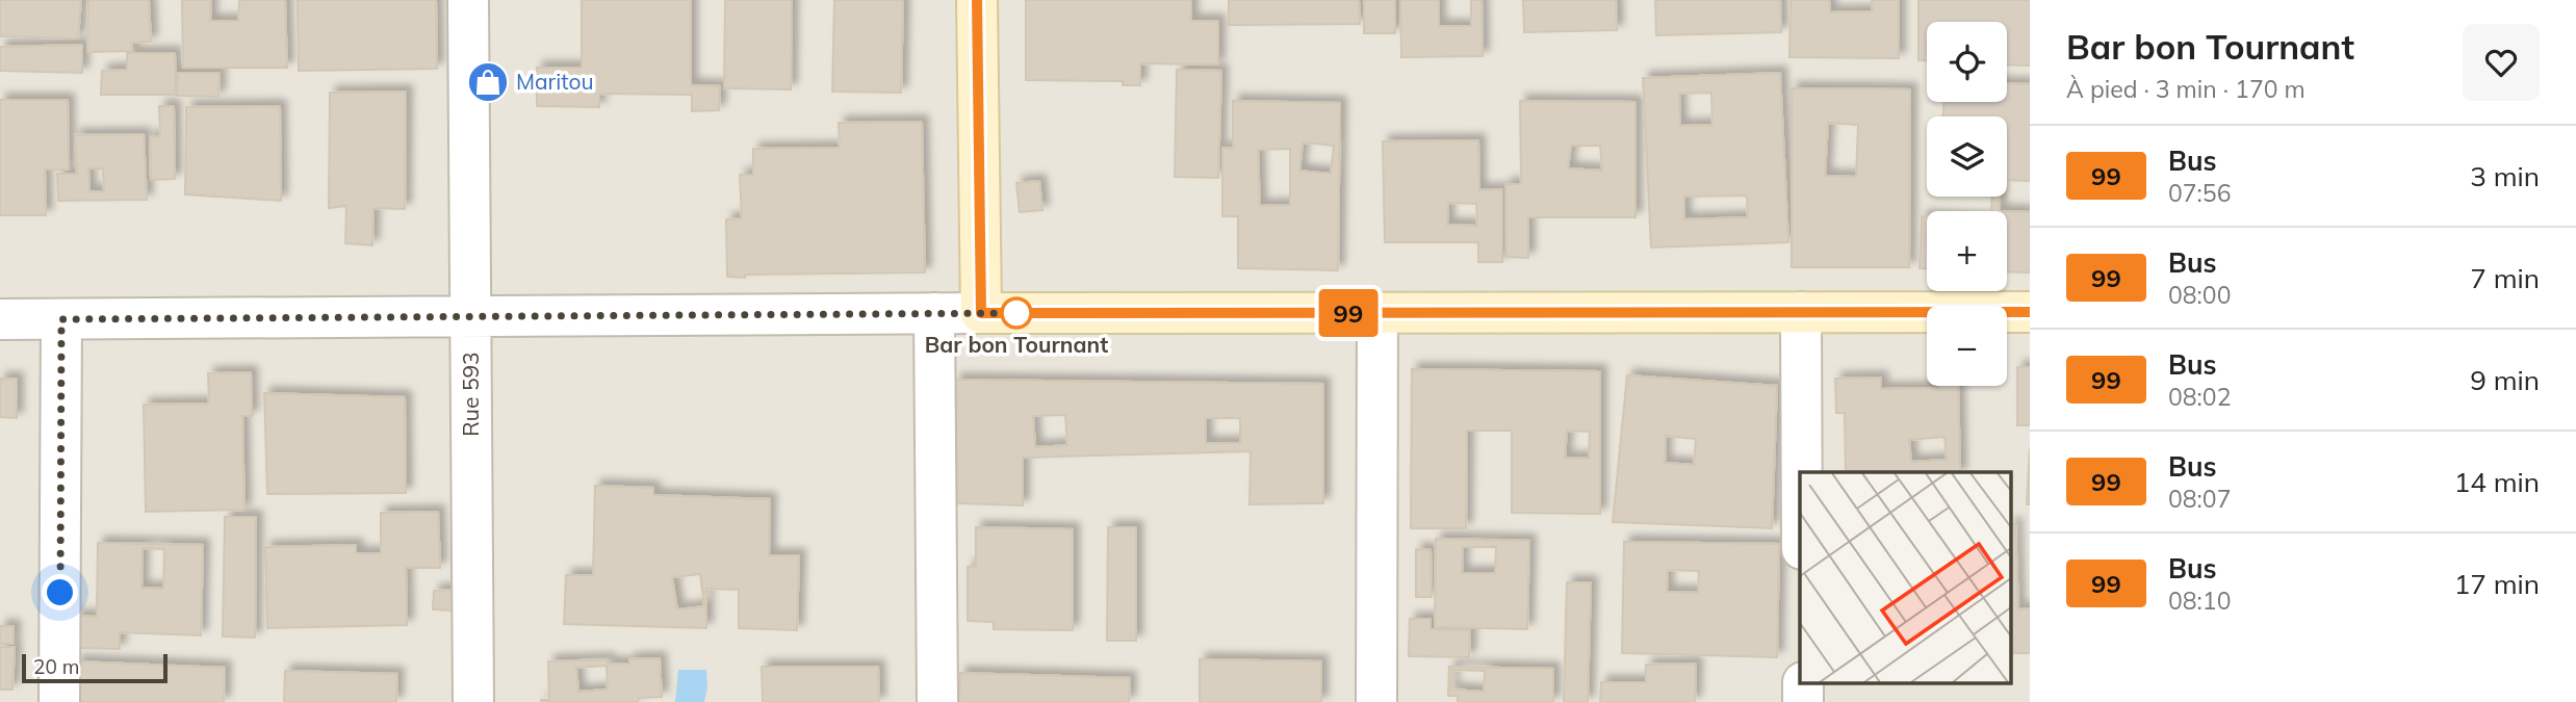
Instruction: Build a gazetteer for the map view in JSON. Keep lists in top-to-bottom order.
{
  "streets": {
    "street": ["Rue 593"]
  },
  "places": {
    "shop": ["Maritou"],
    "other": ["Bar bon Tournant"]
  },
  "lines": ["bus line 99"],
  "scale_bar": "20 m",
  "page": {
    "on_map": "99",
    "heading": ["Bar bon Tournant", "À pied · 3 min · 170 m"],
    "map_buttons": ["+", "−"],
    "list": [
      {
        "mark": "99",
        "name": "Bus",
        "note": "07:56",
        "value": "3 min"
      },
      {
        "mark": "99",
        "name": "Bus",
        "note": "08:00",
        "value": "7 min"
      },
      {
        "mark": "99",
        "name": "Bus",
        "note": "08:02",
        "value": "9 min"
      },
      {
        "mark": "99",
        "name": "Bus",
        "note": "08:07",
        "value": "14 min"
      },
      {
        "mark": "99",
        "name": "Bus",
        "note": "08:10",
        "value": "17 min"
      }
    ],
    "scale": "20 m"
  }
}
